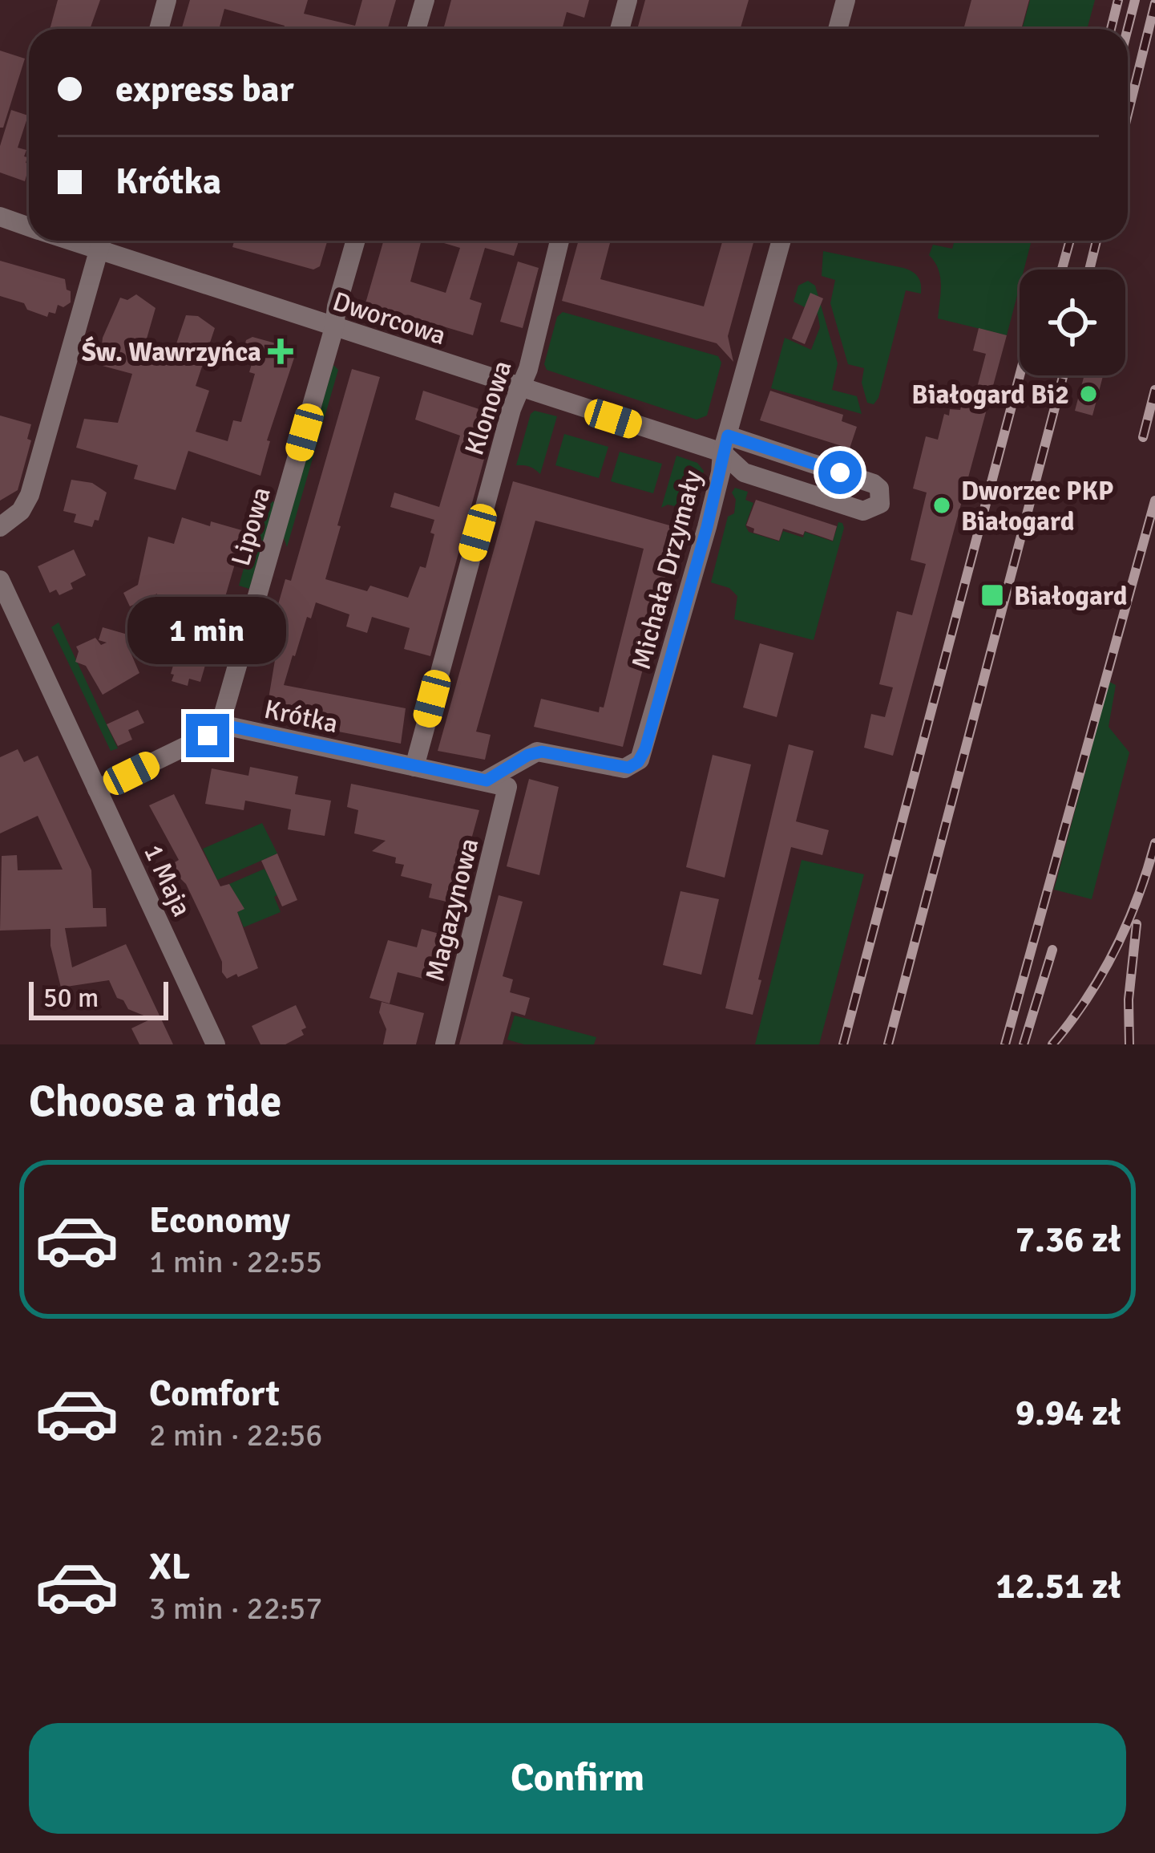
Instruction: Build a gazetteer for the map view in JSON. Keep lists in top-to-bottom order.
{
  "streets": {
    "street": [
      "Dworcowa",
      "Klonowa",
      "Lipowa",
      "Michała Drzymały",
      "Krótka",
      "1 Maja",
      "Magazynowa"
    ]
  },
  "crossings": [
    ["Dworcowa", "Klonowa"],
    ["Dworcowa", "Lipowa"],
    ["Dworcowa", "Michała Drzymały"],
    ["Klonowa", "Krótka"],
    ["Lipowa", "Krótka"],
    ["Michała Drzymały", "Krótka"],
    ["Krótka", "Magazynowa"]
  ],
  "places": {
    "health": ["Św. Wawrzyńca"],
    "other": ["Białogard Bi2", "Dworzec PKP Białogard"],
    "transit": ["Białogard"]
  },
  "scale_bar": "50 m",
  "page": {
    "banner": ["express bar", "Krótka"],
    "bubble": "1 min",
    "scale": "50 m",
    "heading": "Choose a ride",
    "list": [
      {
        "name": "Economy",
        "note": "1 min · 22:55",
        "value": "7.36 zł"
      },
      {
        "name": "Comfort",
        "note": "2 min · 22:56",
        "value": "9.94 zł"
      },
      {
        "name": "XL",
        "note": "3 min · 22:57",
        "value": "12.51 zł"
      }
    ],
    "buttons": "Confirm"
  }
}
